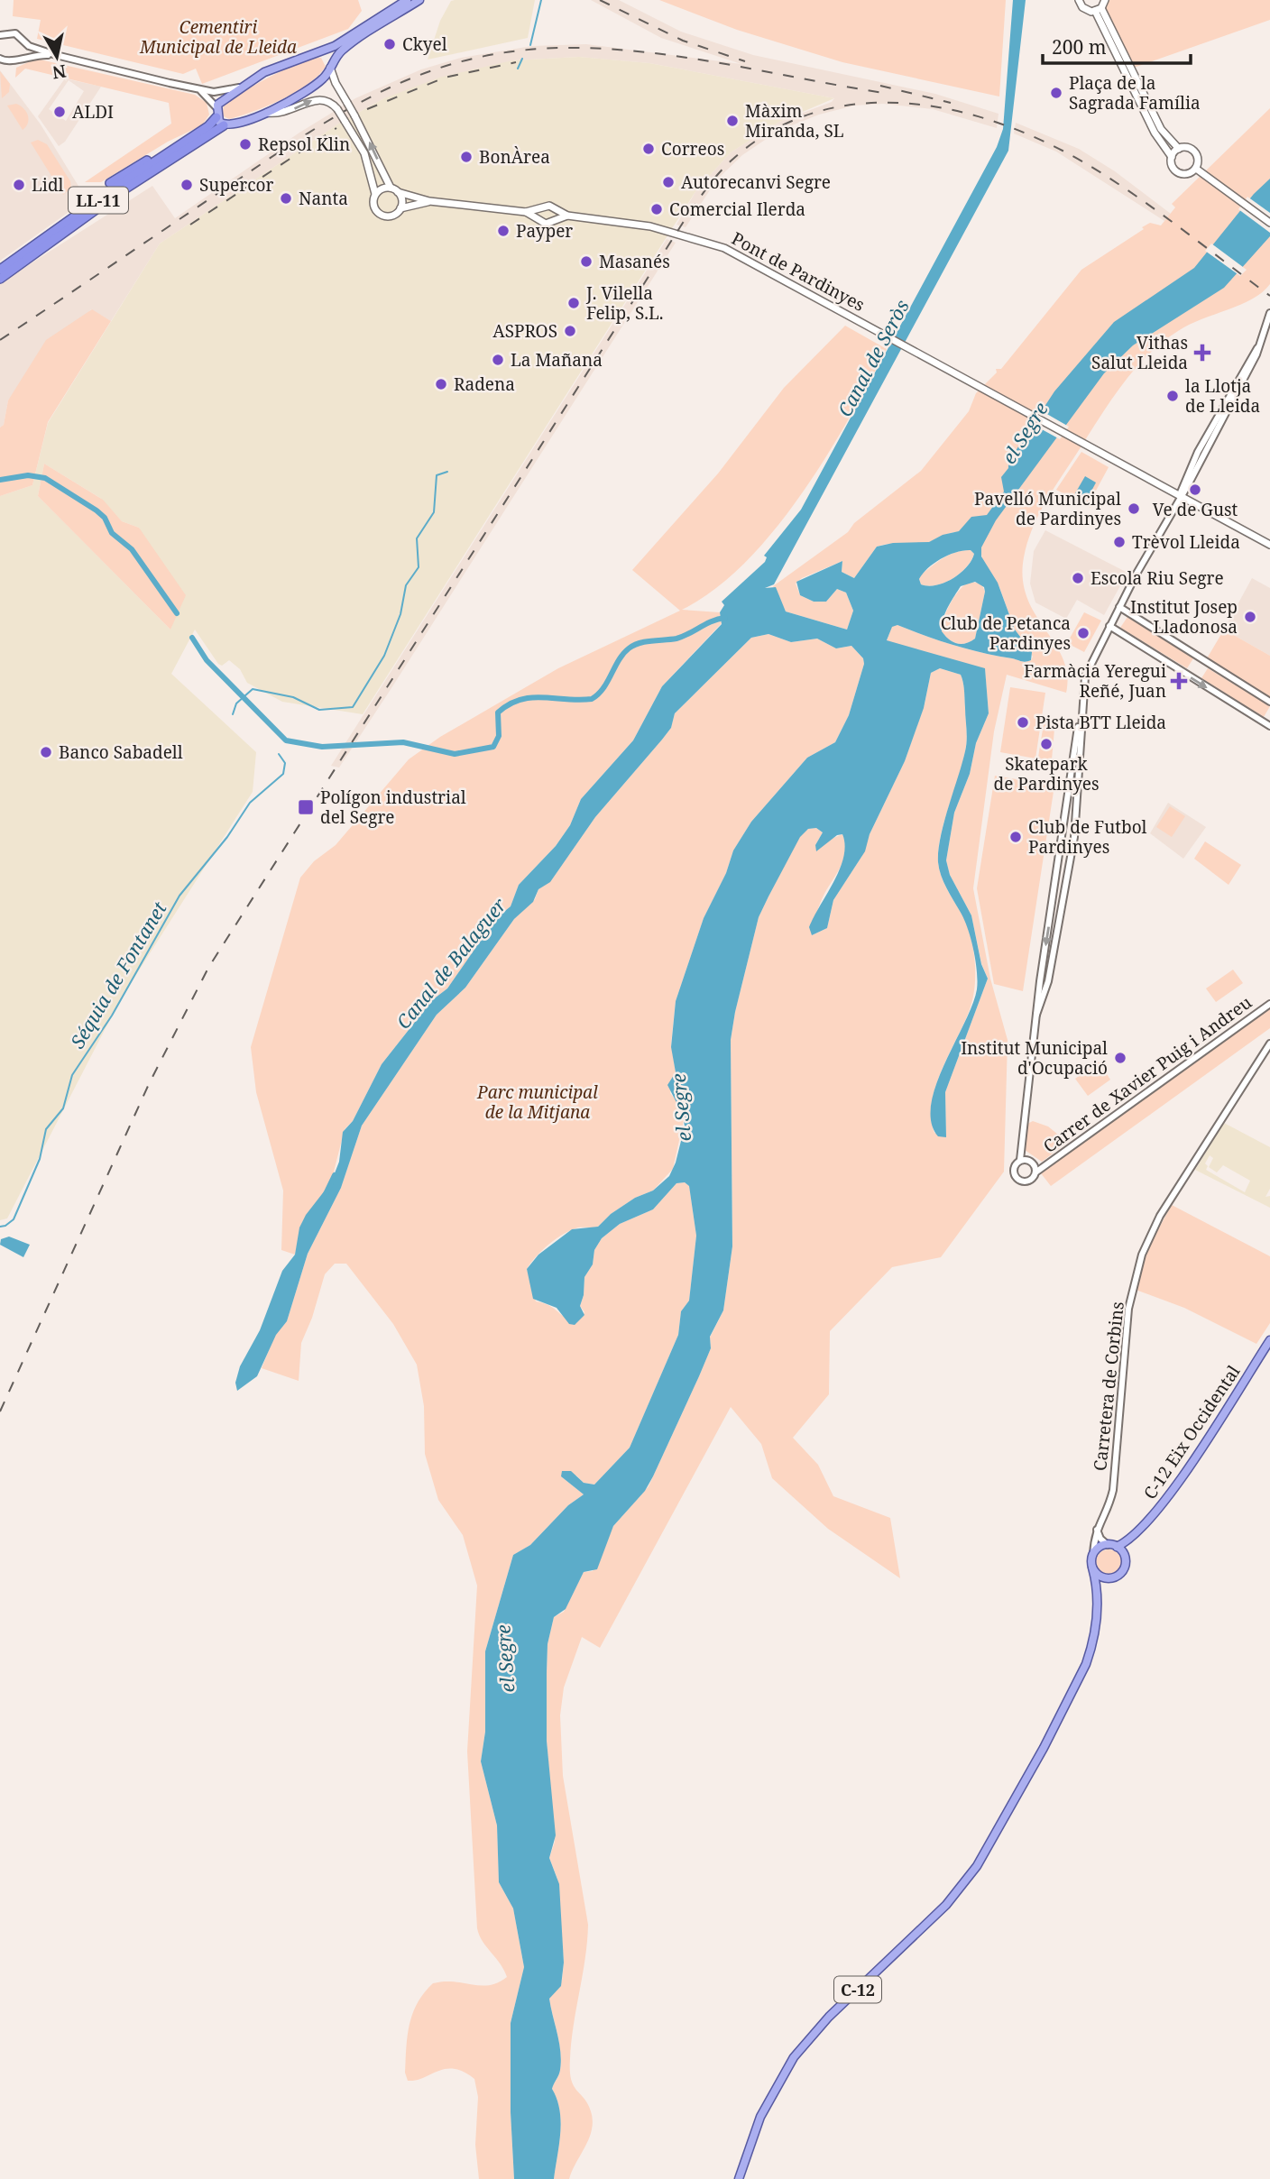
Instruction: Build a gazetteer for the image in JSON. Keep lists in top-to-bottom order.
{
  "streets": {
    "highway": ["LL-11"],
    "main road": ["Pont de Pardinyes", "C-12 Eix Occidental", "C-12"],
    "street": ["Carrer de Xavier Puig i Andreu", "Carretera de Corbins"]
  },
  "water": [
    "Canal de Seròs",
    "el Segre",
    "Canal de Balaguer",
    "Séquia de Fontanet"
  ],
  "parks": ["Cementiri Municipal de Lleida", "Parc municipal de la Mitjana"],
  "places": {
    "other": [
      "Ckyel",
      "Plaça de la Sagrada Família",
      "ALDI",
      "Màxim Miranda, SL",
      "Repsol Klin",
      "Correos",
      "BonÀrea",
      "Autorecanvi Segre",
      "Lidl",
      "Supercor",
      "Nanta",
      "Comercial Ilerda",
      "Payper",
      "Masanés",
      "J. Vilella Felip, S.L.",
      "ASPROS",
      "La Mañana",
      "Radena",
      "la Llotja de Lleida",
      "Ve de Gust",
      "Pavelló Municipal de Pardinyes",
      "Trèvol Lleida",
      "Escola Riu Segre",
      "Institut Josep Lladonosa",
      "Club de Petanca Pardinyes",
      "Pista BTT Lleida",
      "Skatepark de Pardinyes",
      "Banco Sabadell",
      "Club de Futbol Pardinyes",
      "Institut Municipal d'Ocupació"
    ],
    "health": ["Vithas Salut Lleida", "Farmàcia Yeregui Reñé, Juan"],
    "transit": ["Polígon industrial del Segre"]
  },
  "scale_bar": "200 m",
  "north": "bottom"
}
